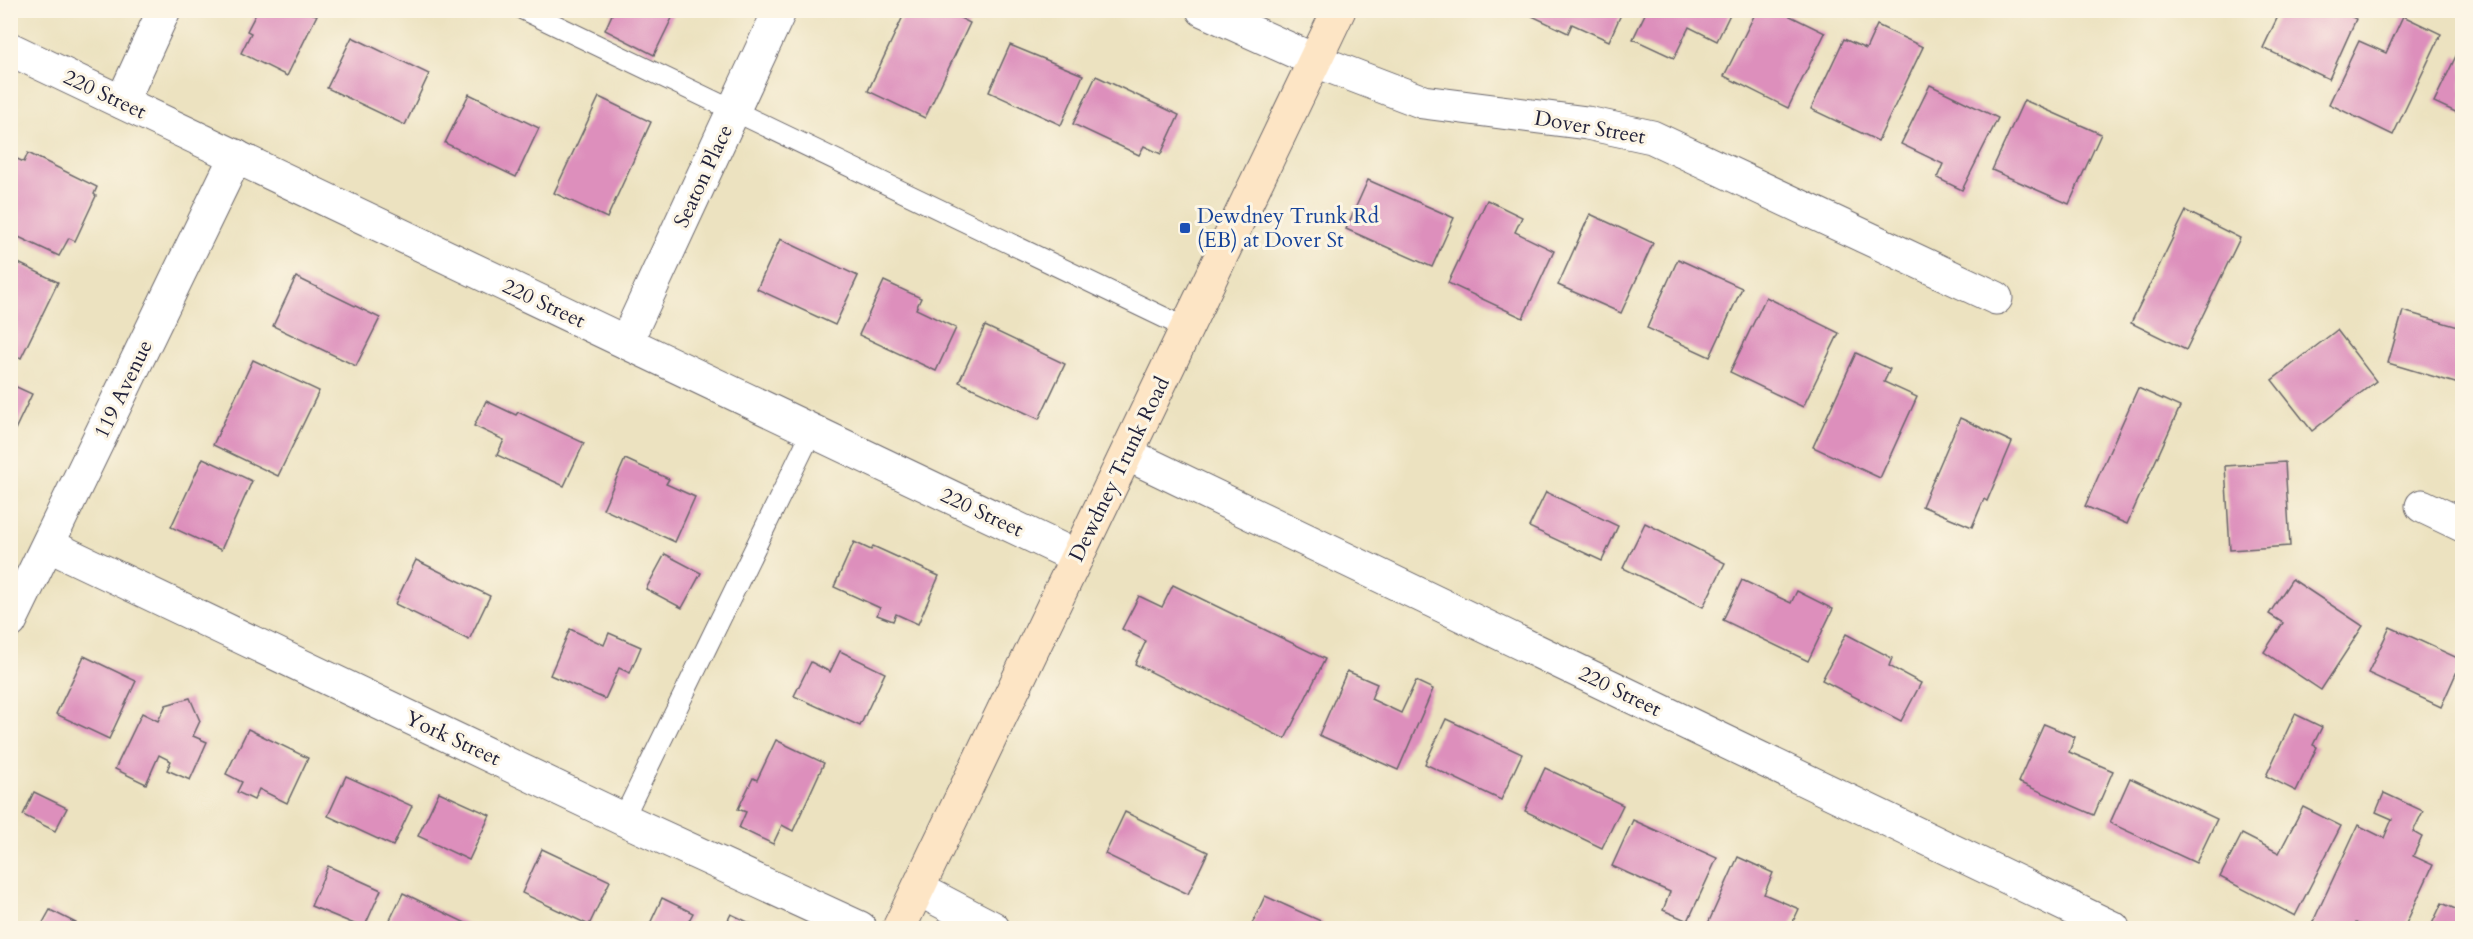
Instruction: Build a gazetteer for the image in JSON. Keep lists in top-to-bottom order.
{
  "streets": {
    "main road": ["Dewdney Trunk Road"],
    "street": [
      "220 Street",
      "Dover Street",
      "Seaton Place",
      "119 Avenue",
      "York Street"
    ]
  },
  "crossings": [
    ["220 Street", "Seaton Place"],
    ["220 Street", "119 Avenue"],
    ["220 Street", "Dewdney Trunk Road"],
    ["Dover Street", "Dewdney Trunk Road"],
    ["119 Avenue", "York Street"]
  ],
  "places": {
    "transit": ["Dewdney Trunk Rd (EB) at Dover St"]
  }
}
